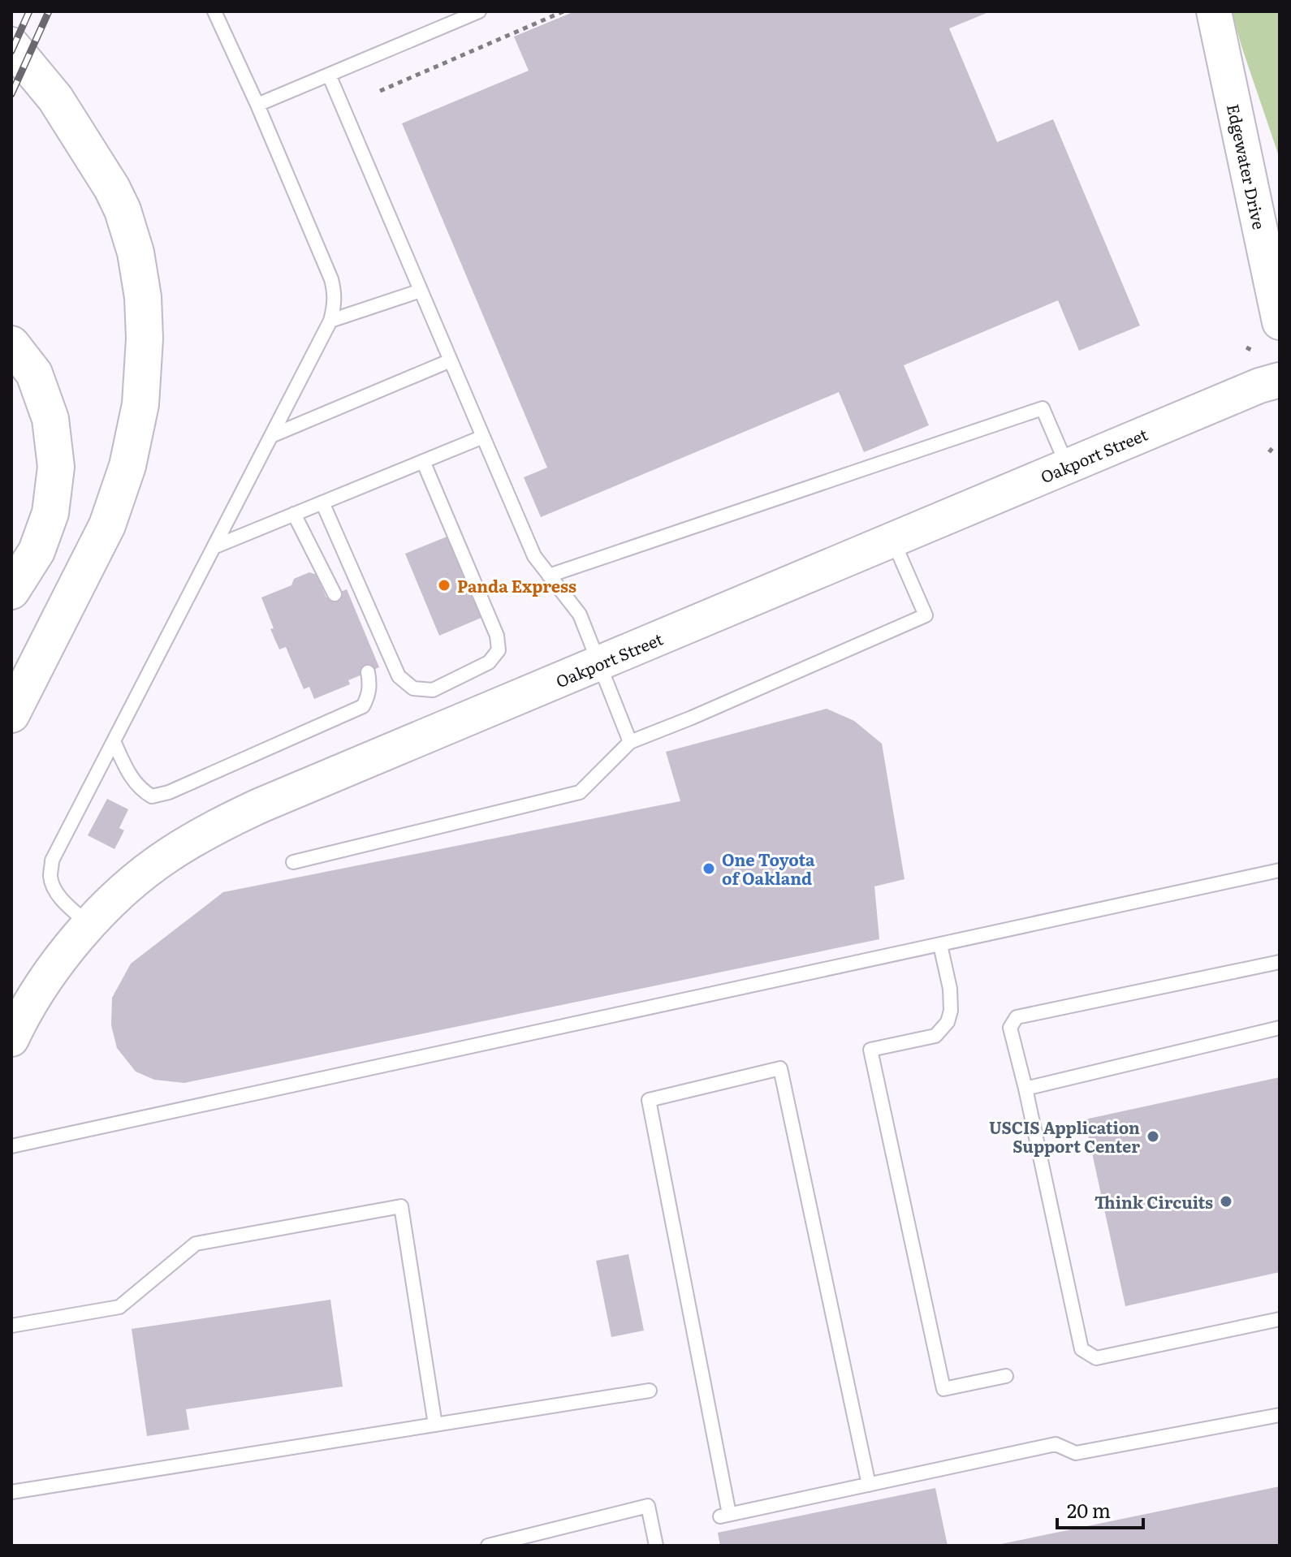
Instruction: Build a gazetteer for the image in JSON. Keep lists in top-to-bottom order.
{
  "streets": {
    "main road": ["Edgewater Drive", "Oakport Street"]
  },
  "places": [
    "Panda Express",
    "One Toyota of Oakland",
    "USCIS Application Support Center",
    "Think Circuits"
  ],
  "scale_bar": "20 m"
}
